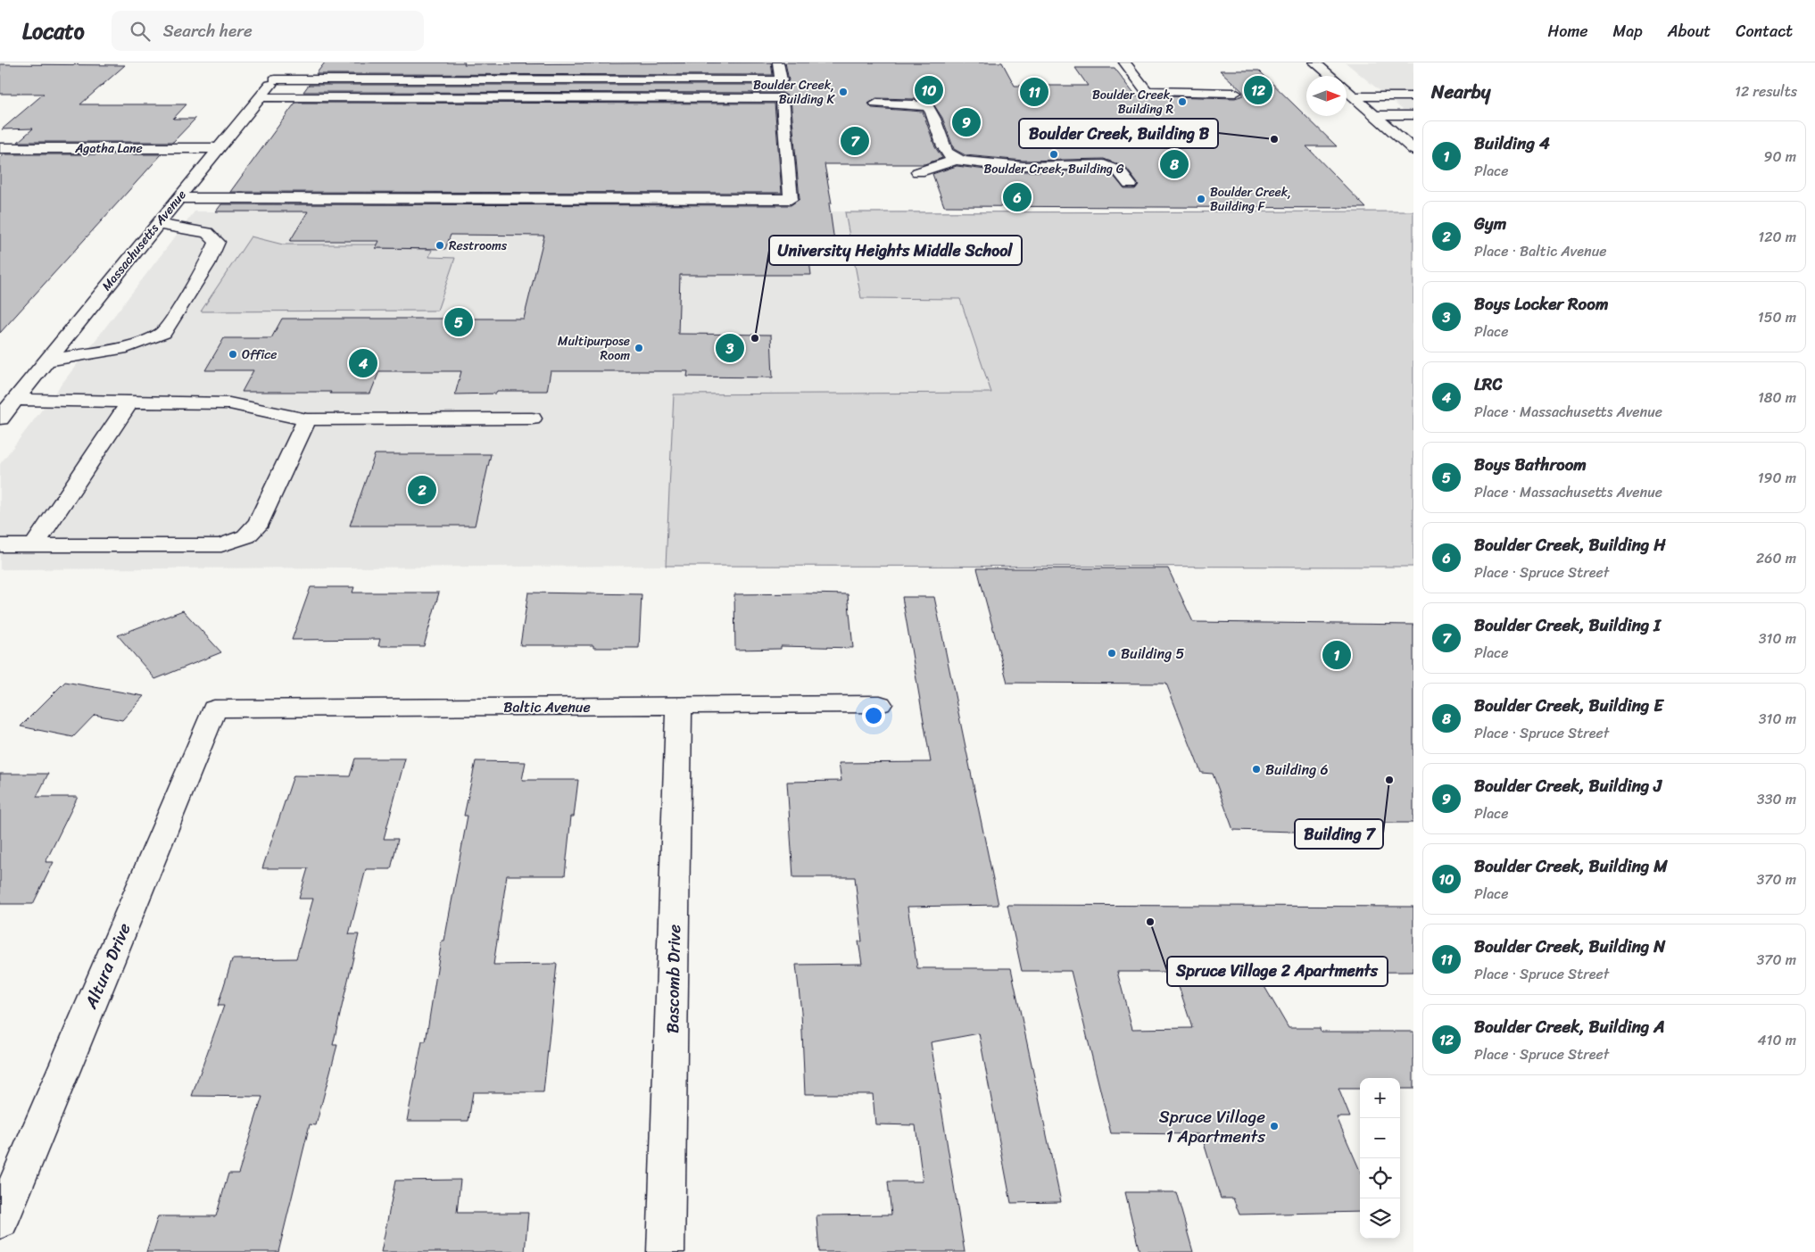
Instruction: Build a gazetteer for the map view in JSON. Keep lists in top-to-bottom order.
{
  "streets": {
    "street": [
      "Agatha Lane",
      "Massachusetts Avenue",
      "Baltic Avenue",
      "Altura Drive",
      "Bascomb Drive"
    ]
  },
  "crossings": [
    ["Agatha Lane", "Massachusetts Avenue"],
    ["Baltic Avenue", "Altura Drive"],
    ["Baltic Avenue", "Bascomb Drive"]
  ],
  "places": [
    "Boulder Creek, Building K",
    "Boulder Creek, Building R",
    "Boulder Creek, Building B",
    "Boulder Creek, Building G",
    "Boulder Creek, Building F",
    "Restrooms",
    "University Heights Middle School",
    "Multipurpose Room",
    "Office",
    "Building 5",
    "Building 6",
    "Building 7",
    "Spruce Village 2 Apartments",
    "Spruce Village 1 Apartments"
  ],
  "north": "right",
  "page": {
    "header": "Locato",
    "search": "Search here",
    "nav": [
      "Home",
      "Map",
      "About",
      "Contact"
    ],
    "heading": ["Nearby", "12 results"],
    "pins": [
      "10",
      "12",
      "11",
      "9",
      "7",
      "8",
      "6",
      "5",
      "3",
      "4",
      "2",
      "1"
    ],
    "list": [
      {
        "mark": "1",
        "name": "Building 4",
        "note": "Place",
        "value": "90 m"
      },
      {
        "mark": "2",
        "name": "Gym",
        "note": "Place · Baltic Avenue",
        "value": "120 m"
      },
      {
        "mark": "3",
        "name": "Boys Locker Room",
        "note": "Place",
        "value": "150 m"
      },
      {
        "mark": "4",
        "name": "LRC",
        "note": "Place · Massachusetts Avenue",
        "value": "180 m"
      },
      {
        "mark": "5",
        "name": "Boys Bathroom",
        "note": "Place · Massachusetts Avenue",
        "value": "190 m"
      },
      {
        "mark": "6",
        "name": "Boulder Creek, Building H",
        "note": "Place · Spruce Street",
        "value": "260 m"
      },
      {
        "mark": "7",
        "name": "Boulder Creek, Building I",
        "note": "Place",
        "value": "310 m"
      },
      {
        "mark": "8",
        "name": "Boulder Creek, Building E",
        "note": "Place · Spruce Street",
        "value": "310 m"
      },
      {
        "mark": "9",
        "name": "Boulder Creek, Building J",
        "note": "Place",
        "value": "330 m"
      },
      {
        "mark": "10",
        "name": "Boulder Creek, Building M",
        "note": "Place",
        "value": "370 m"
      },
      {
        "mark": "11",
        "name": "Boulder Creek, Building N",
        "note": "Place · Spruce Street",
        "value": "370 m"
      },
      {
        "mark": "12",
        "name": "Boulder Creek, Building A",
        "note": "Place · Spruce Street",
        "value": "410 m"
      }
    ],
    "map_buttons": ["+", "−"]
  }
}
